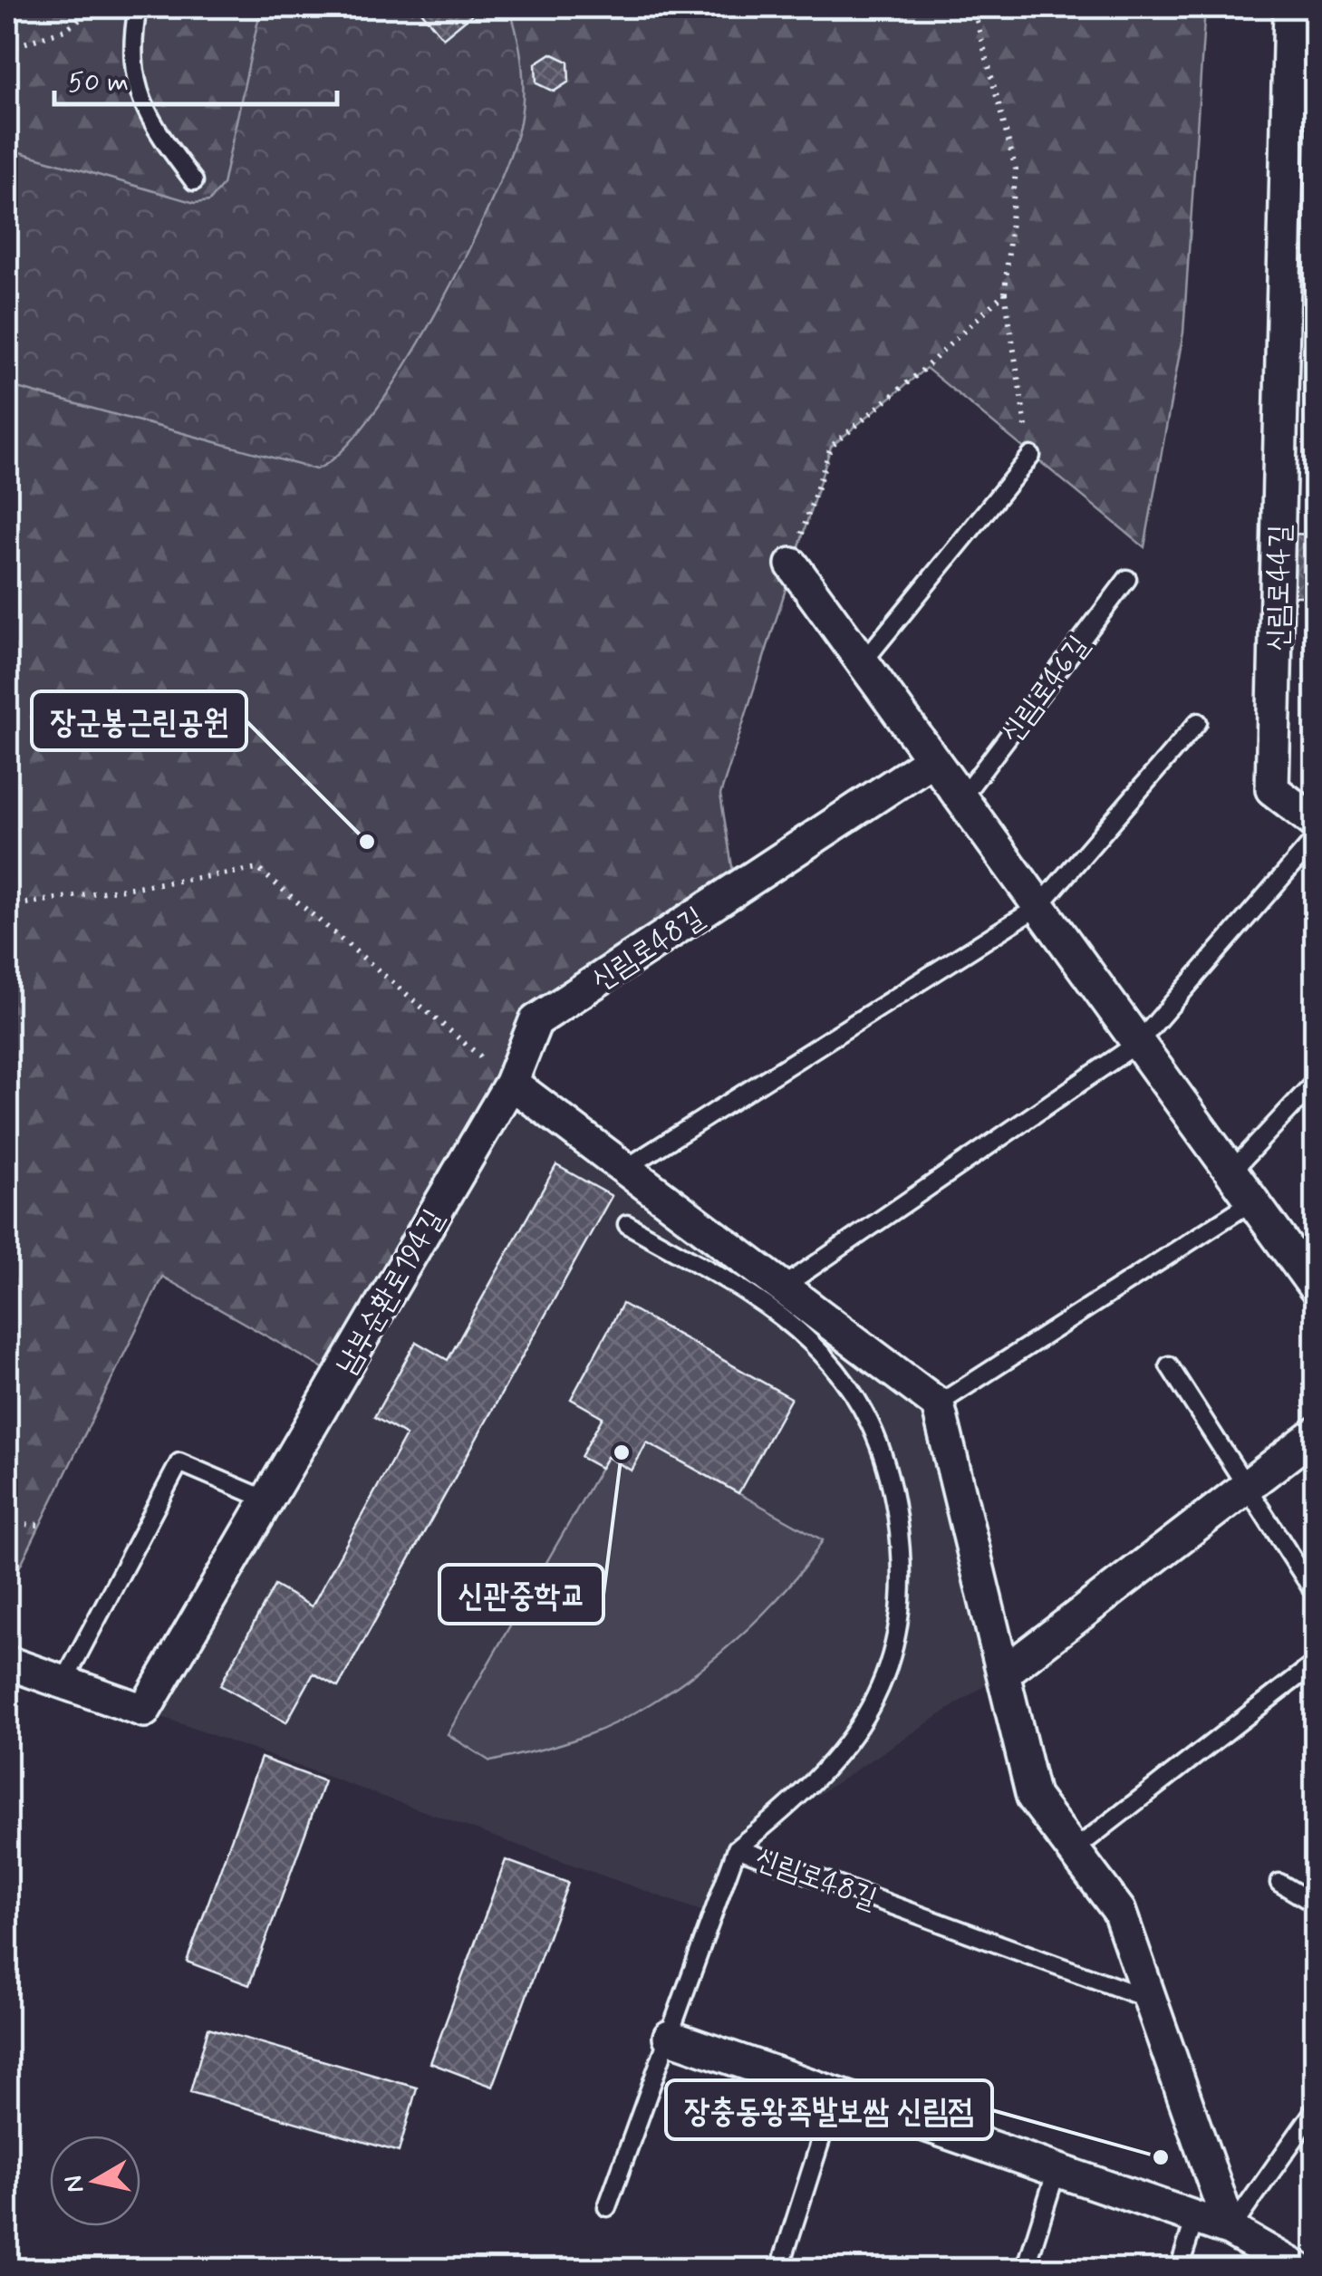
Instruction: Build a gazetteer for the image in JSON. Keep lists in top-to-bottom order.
{
  "streets": {
    "street": ["신림로44길", "신림로48길", "남부순환로194길"],
    "lane": ["신림로46길"]
  },
  "crossings": [
    ["신림로48길", "남부순환로194길"]
  ],
  "places": ["장군봉근린공원", "신관중학교", "장충동왕족발보쌈 신림점"],
  "scale_bar": "50 m",
  "north": "left"
}
